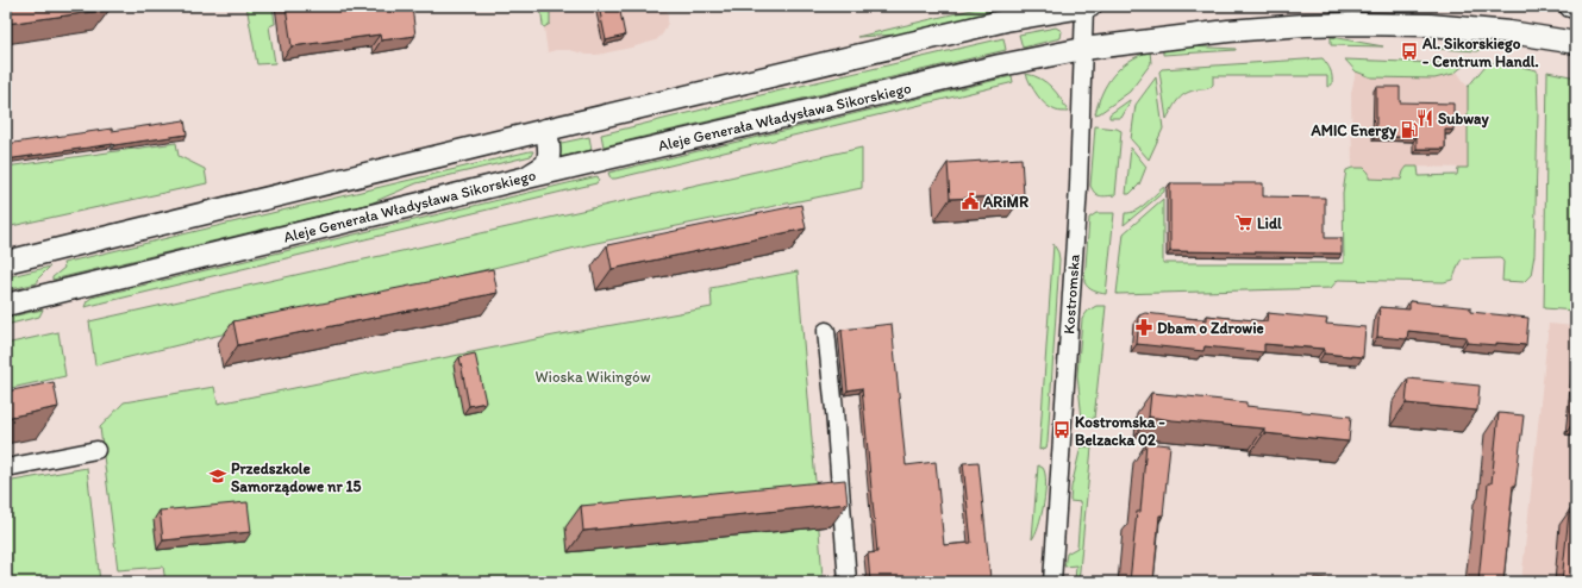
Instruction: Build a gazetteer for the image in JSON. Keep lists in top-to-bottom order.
{
  "streets": {
    "main road": ["Aleje Generała Władysława Sikorskiego"],
    "street": ["Kostromska"]
  },
  "crossings": [
    ["Aleje Generała Władysława Sikorskiego", "Kostromska"]
  ],
  "parks": ["Wioska Wikingów"],
  "places": {
    "bus stop": ["Al. Sikorskiego - Centrum Handl.", "Kostromska - Belzacka 02"],
    "restaurant": ["Subway"],
    "fuel station": ["AMIC Energy"],
    "public building": ["ARiMR"],
    "supermarket": ["Lidl"],
    "pharmacy": ["Dbam o Zdrowie"],
    "school or university": ["Przedszkole Samorządowe nr 15"]
  }
}
